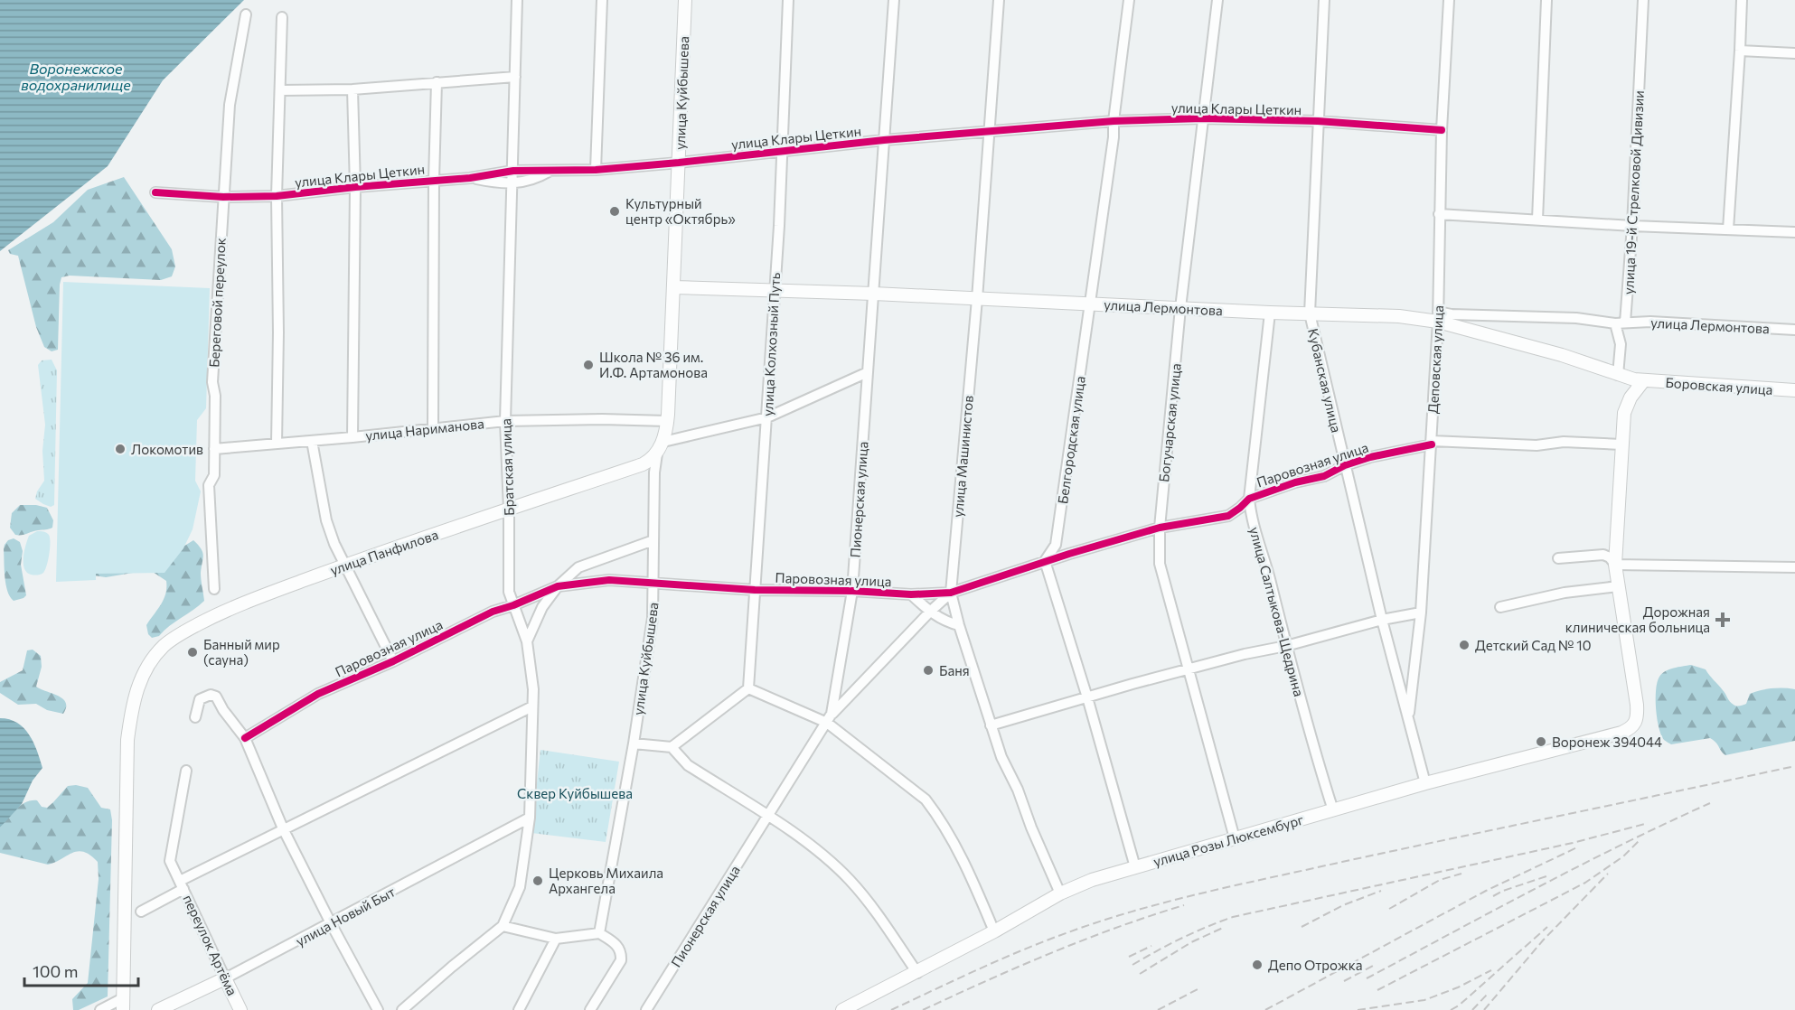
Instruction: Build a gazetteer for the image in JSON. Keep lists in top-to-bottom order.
{
  "streets": {
    "street": [
      "улица Куйбышева",
      "улица Клары Цеткин",
      "улица 19-й Стрелковой Дивизии",
      "Береговой переулок",
      "улица Лермонтова",
      "улица Колхозный Путь",
      "Деповская улица",
      "Кубанская улица",
      "Боровская улица",
      "Богучарская улица",
      "улица Нариманова",
      "Белгородская улица",
      "улица Машинистов",
      "Паровозная улица",
      "Братская улица",
      "Пионерская улица",
      "улица Панфилова",
      "улица Салтыкова-Щедрина",
      "улица Розы Люксембург",
      "улица Новый Быт",
      "переулок Артёма"
    ]
  },
  "crossings": [
    ["улица Куйбышева", "улица Клары Цеткин"],
    ["улица Куйбышева", "улица Лермонтова"],
    ["улица Куйбышева", "улица Нариманова"],
    ["улица Куйбышева", "Паровозная улица"],
    ["улица Куйбышева", "улица Панфилова"],
    ["улица Клары Цеткин", "Береговой переулок"],
    ["улица Клары Цеткин", "улица Колхозный Путь"],
    ["улица Клары Цеткин", "Деповская улица"],
    ["улица Клары Цеткин", "Кубанская улица"],
    ["улица Клары Цеткин", "Богучарская улица"],
    ["улица Клары Цеткин", "Белгородская улица"],
    ["улица Клары Цеткин", "улица Машинистов"],
    ["улица Клары Цеткин", "Братская улица"],
    ["улица Клары Цеткин", "Пионерская улица"],
    ["улица 19-й Стрелковой Дивизии", "улица Лермонтова"],
    ["Береговой переулок", "улица Нариманова"],
    ["улица Лермонтова", "улица Колхозный Путь"],
    ["улица Лермонтова", "Деповская улица"],
    ["улица Лермонтова", "Кубанская улица"],
    ["улица Лермонтова", "Боровская улица"],
    ["улица Лермонтова", "Богучарская улица"],
    ["улица Лермонтова", "Белгородская улица"],
    ["улица Лермонтова", "улица Машинистов"],
    ["улица Лермонтова", "Пионерская улица"],
    ["улица Лермонтова", "улица Салтыкова-Щедрина"],
    ["улица Колхозный Путь", "Паровозная улица"],
    ["Деповская улица", "Кубанская улица"],
    ["Деповская улица", "Паровозная улица"],
    ["Кубанская улица", "Паровозная улица"],
    ["Кубанская улица", "улица Розы Люксембург"],
    ["Богучарская улица", "Паровозная улица"],
    ["Богучарская улица", "улица Розы Люксембург"],
    ["улица Нариманова", "Братская улица"],
    ["Белгородская улица", "Паровозная улица"],
    ["улица Машинистов", "Паровозная улица"],
    ["улица Машинистов", "улица Розы Люксембург"],
    ["Паровозная улица", "Братская улица"],
    ["Паровозная улица", "Пионерская улица"],
    ["Паровозная улица", "улица Салтыкова-Щедрина"],
    ["Братская улица", "улица Панфилова"],
    ["Братская улица", "улица Новый Быт"],
    ["улица Салтыкова-Щедрина", "улица Розы Люксембург"],
    ["улица Новый Быт", "переулок Артёма"]
  ],
  "water": ["Воронежское водохранилище"],
  "parks": ["Сквер Куйбышева"],
  "places": {
    "other": [
      "Культурный центр «Октябрь»",
      "Школа № 36 им. И.Ф. Артамонова",
      "Локомотив",
      "Детский Сад № 10",
      "Банный мир (сауна)",
      "Баня",
      "Воронеж 394044",
      "Церковь Михаила Архангела",
      "Депо Отрожка"
    ],
    "health": ["Дорожная клиническая больница"]
  },
  "scale_bar": "100 m"
}
